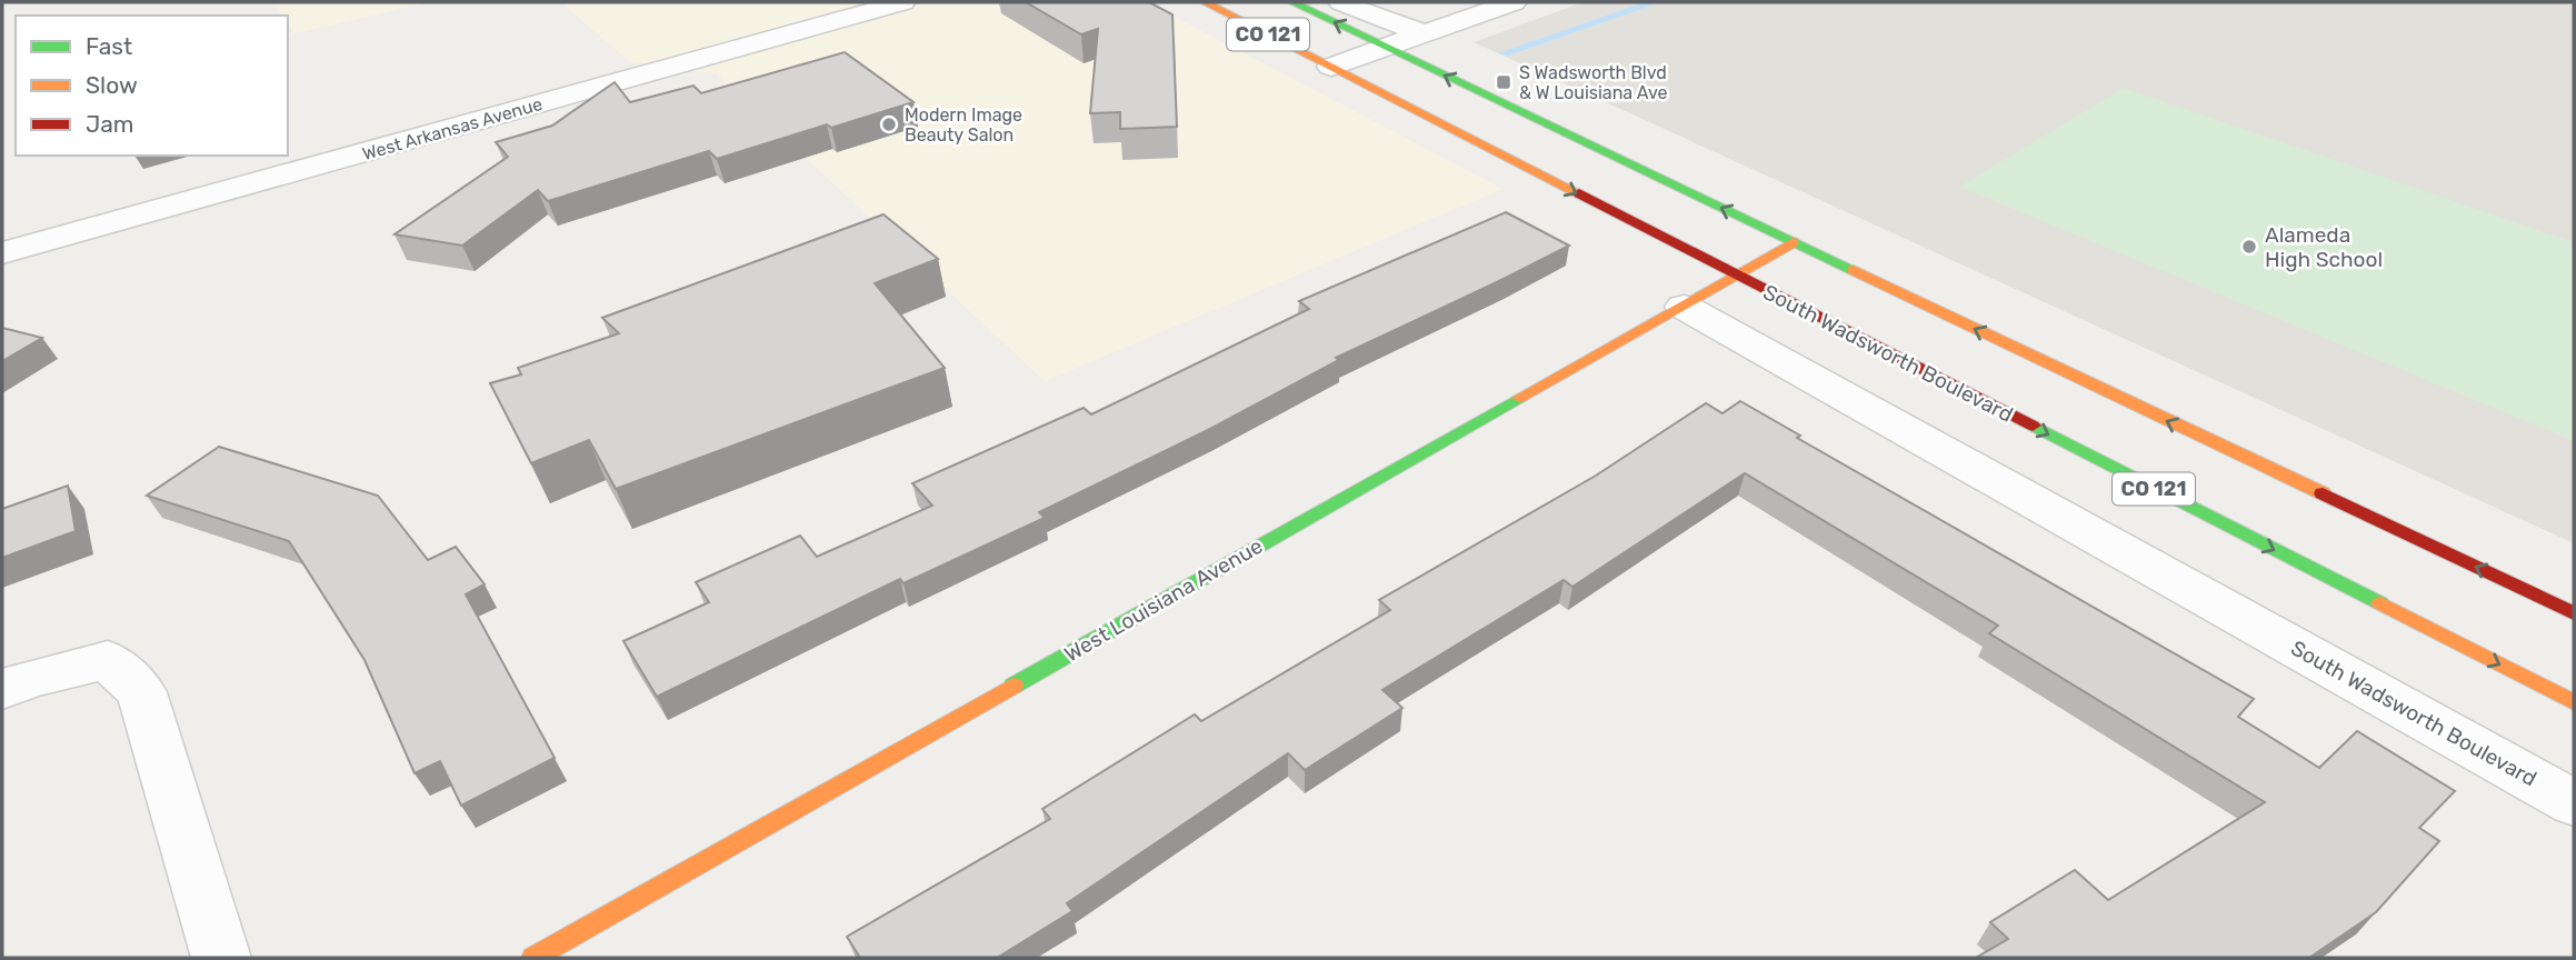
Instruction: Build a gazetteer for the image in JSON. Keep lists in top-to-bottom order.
{
  "streets": {
    "main road": ["CO 121", "South Wadsworth Boulevard", "West Louisiana Avenue"],
    "street": ["West Arkansas Avenue"]
  },
  "crossings": [
    ["CO 121", "West Louisiana Avenue"],
    ["South Wadsworth Boulevard", "West Louisiana Avenue"]
  ],
  "places": {
    "transit": ["S Wadsworth Blvd & W Louisiana Ave"],
    "other": ["Modern Image Beauty Salon", "Alameda High School"]
  },
  "legend": ["Fast", "Slow", "Jam"]
}
